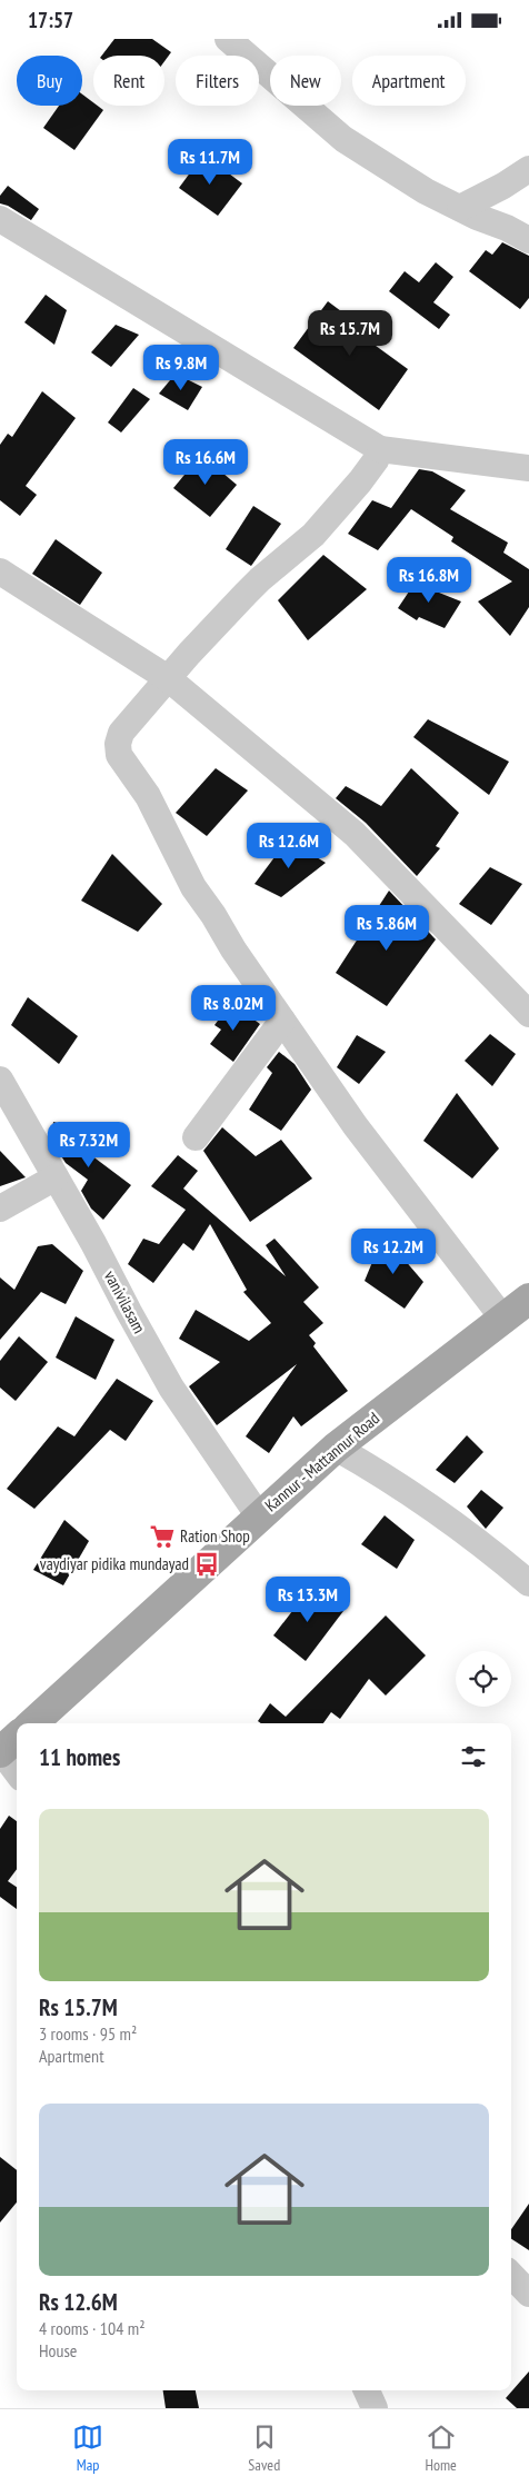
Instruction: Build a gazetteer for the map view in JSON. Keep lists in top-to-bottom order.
{
  "streets": {
    "main road": ["Kannur - Mattannur Road"],
    "street": ["vanivilasam"]
  },
  "crossings": [
    ["vanivilasam", "Kannur - Mattannur Road"]
  ],
  "places": {
    "supermarket": ["Ration Shop"],
    "bus stop": ["vaydiyar pidika mundayad"]
  },
  "page": {
    "status": "17:57",
    "chip": [
      "Buy",
      "Rent",
      "Filters",
      "New",
      "Apartment"
    ],
    "price": [
      "Rs 11.7M",
      "Rs 15.7M",
      "Rs 9.8M",
      "Rs 16.6M",
      "Rs 16.8M",
      "Rs 12.6M",
      "Rs 5.86M",
      "Rs 8.02M",
      "Rs 7.32M",
      "Rs 12.2M",
      "Rs 13.3M"
    ],
    "heading": "11 homes",
    "list": [
      {
        "name": "Rs 15.7M",
        "note": "3 rooms · 95 m² · Apartment"
      },
      {
        "name": "Rs 12.6M",
        "note": "4 rooms · 104 m² · House"
      }
    ],
    "tabs": ["Map", "Saved", "Home"]
  }
}
